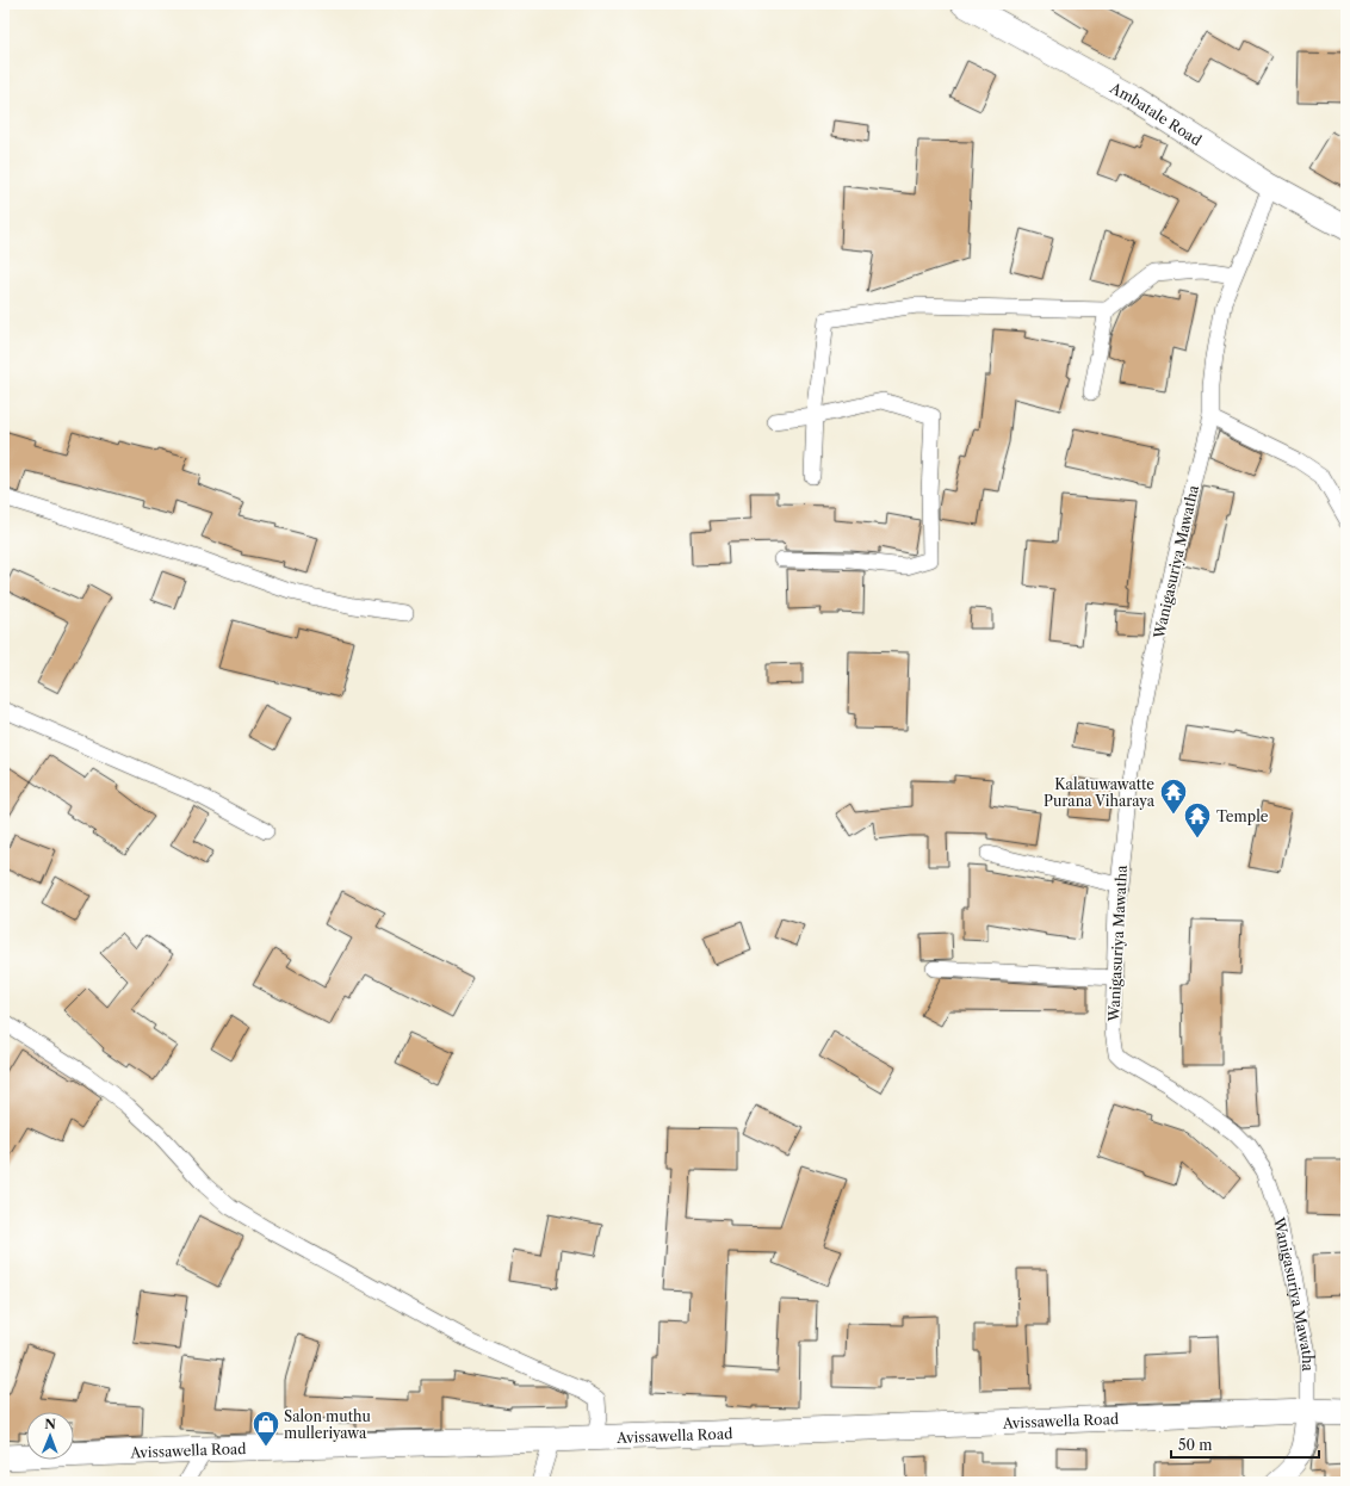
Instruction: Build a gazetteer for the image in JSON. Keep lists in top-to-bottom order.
{
  "streets": {
    "main road": ["Ambatale Road", "Avissawella Road"],
    "street": ["Wanigasuriya Mawatha"]
  },
  "crossings": [
    ["Ambatale Road", "Wanigasuriya Mawatha"],
    ["Wanigasuriya Mawatha", "Avissawella Road"]
  ],
  "places": {
    "temple": ["Kalatuwawatte Purana Viharaya", "Temple"],
    "shop": ["Salon muthu mulleriyawa"]
  },
  "scale_bar": "50 m",
  "north": "top"
}
